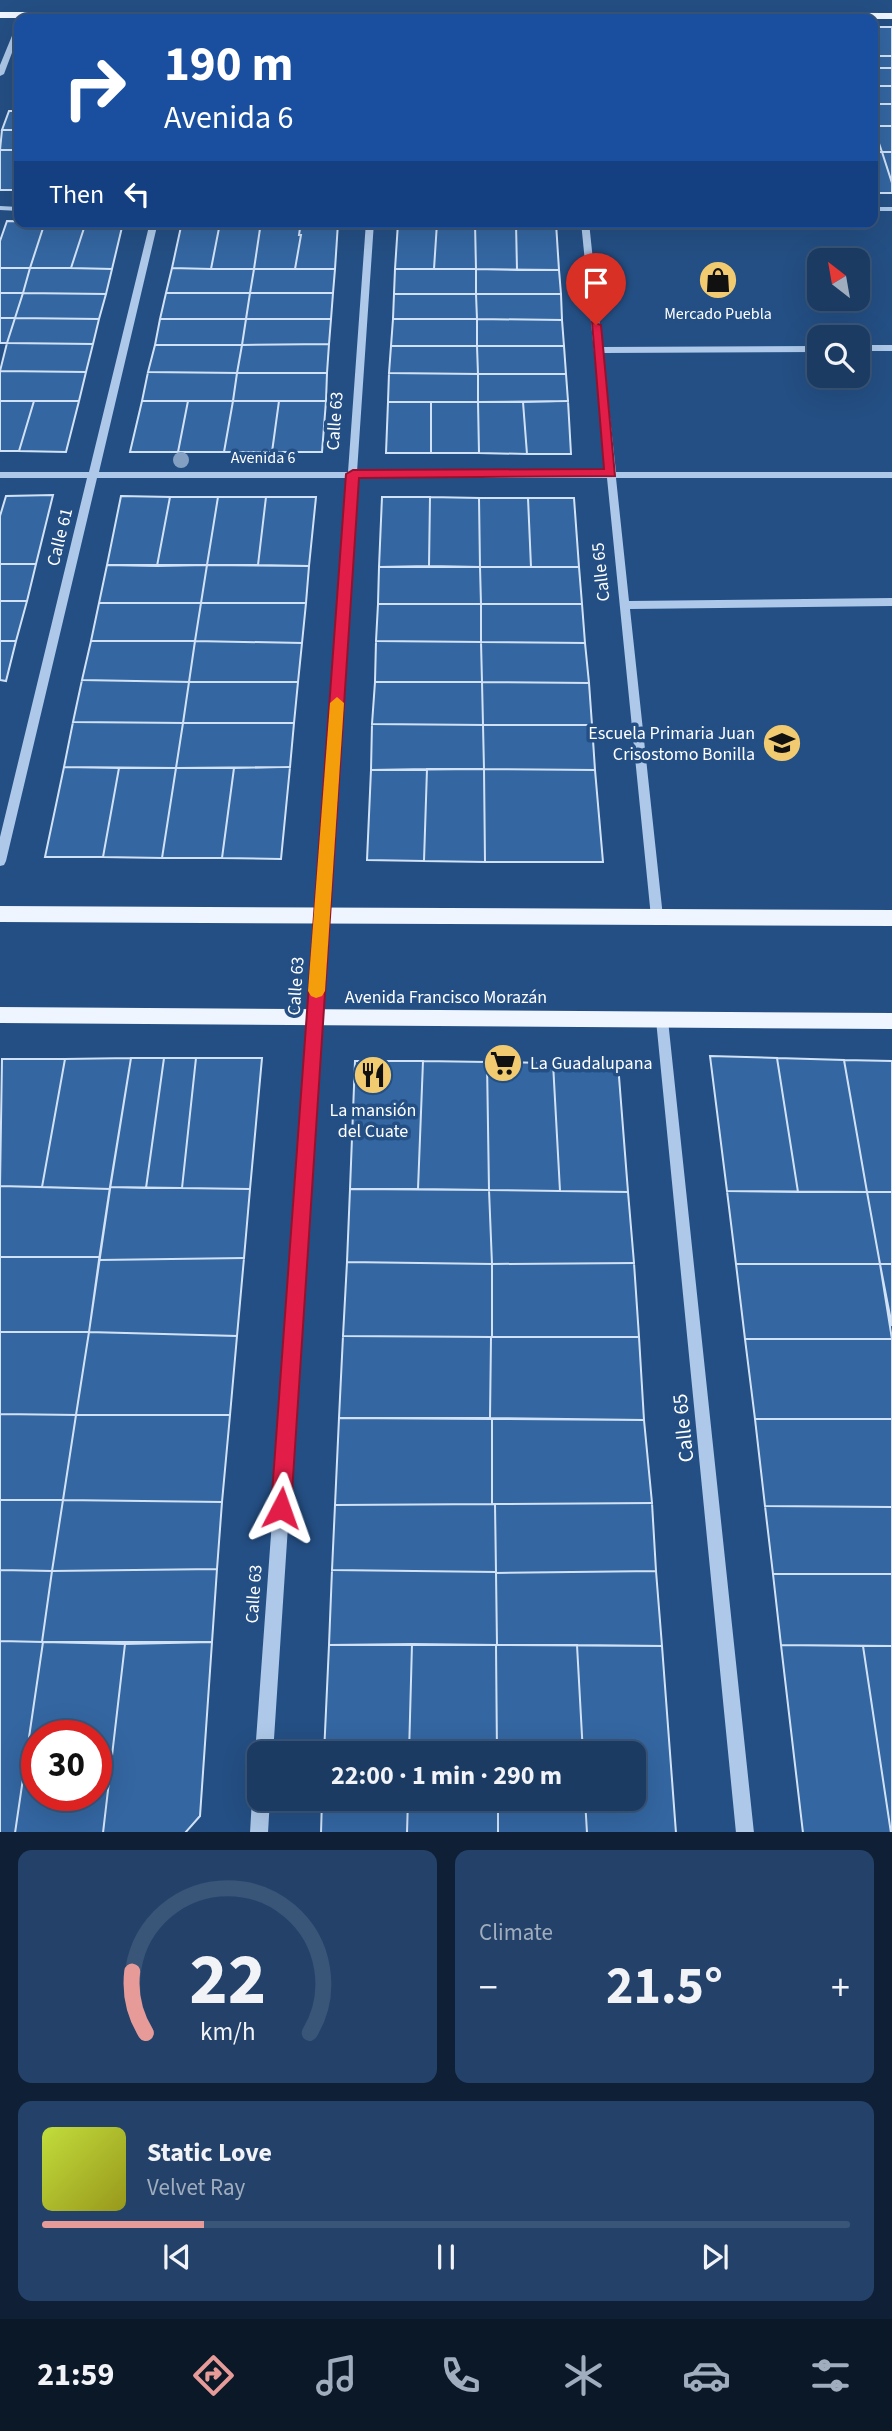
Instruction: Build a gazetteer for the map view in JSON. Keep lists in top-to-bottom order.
{
  "streets": {
    "main road": ["Avenida Francisco Morazán"],
    "street": [
      "Calle 63",
      "Avenida 6",
      "Calle 61",
      "Calle 65"
    ]
  },
  "crossings": [
    ["Calle 63", "Avenida 6"],
    ["Calle 63", "Avenida Francisco Morazán"],
    ["Avenida 6", "Calle 61"],
    ["Avenida 6", "Calle 65"],
    ["Calle 65", "Avenida Francisco Morazán"]
  ],
  "places": {
    "shop": ["Mercado Puebla"],
    "school or university": ["Escuela Primaria Juan Crisostomo Bonilla"],
    "supermarket": ["La Guadalupana"],
    "restaurant": ["La mansión del Cuate"]
  },
  "north": "top left",
  "page": {
    "turn": ["190 m", "Avenida 6"],
    "then": "Then",
    "limit": "30",
    "trip": "22:00 · 1 min · 290 m",
    "tile": "Climate",
    "heat": ["−", "21.5°", "+"],
    "song": ["Static Love", "Velvet Ray"],
    "tabs": "21:59",
    "gauge": ["22", "km/h"]
  }
}
